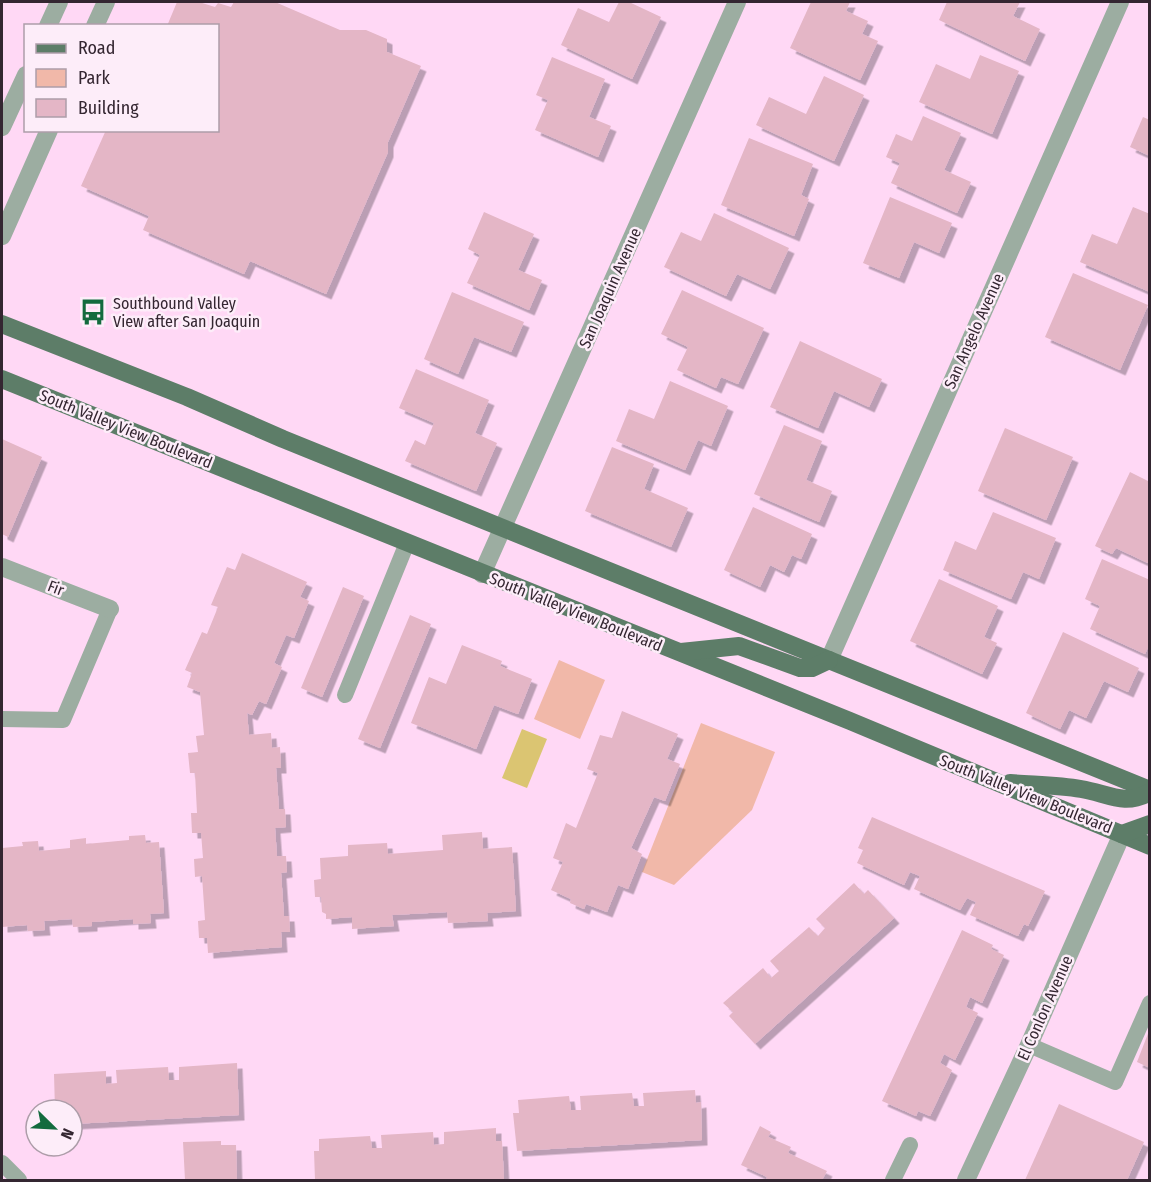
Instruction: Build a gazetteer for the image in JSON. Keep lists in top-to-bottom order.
{
  "streets": {
    "main road": ["South Valley View Boulevard"],
    "street": [
      "San Joaquin Avenue",
      "San Angelo Avenue",
      "Fir",
      "El Conlon Avenue"
    ]
  },
  "crossings": [
    ["San Joaquin Avenue", "South Valley View Boulevard"],
    ["South Valley View Boulevard", "El Conlon Avenue"]
  ],
  "places": {
    "bus stop": ["Southbound Valley View after San Joaquin"]
  },
  "legend": ["Road", "Park", "Building"],
  "north": "bottom right"
}
